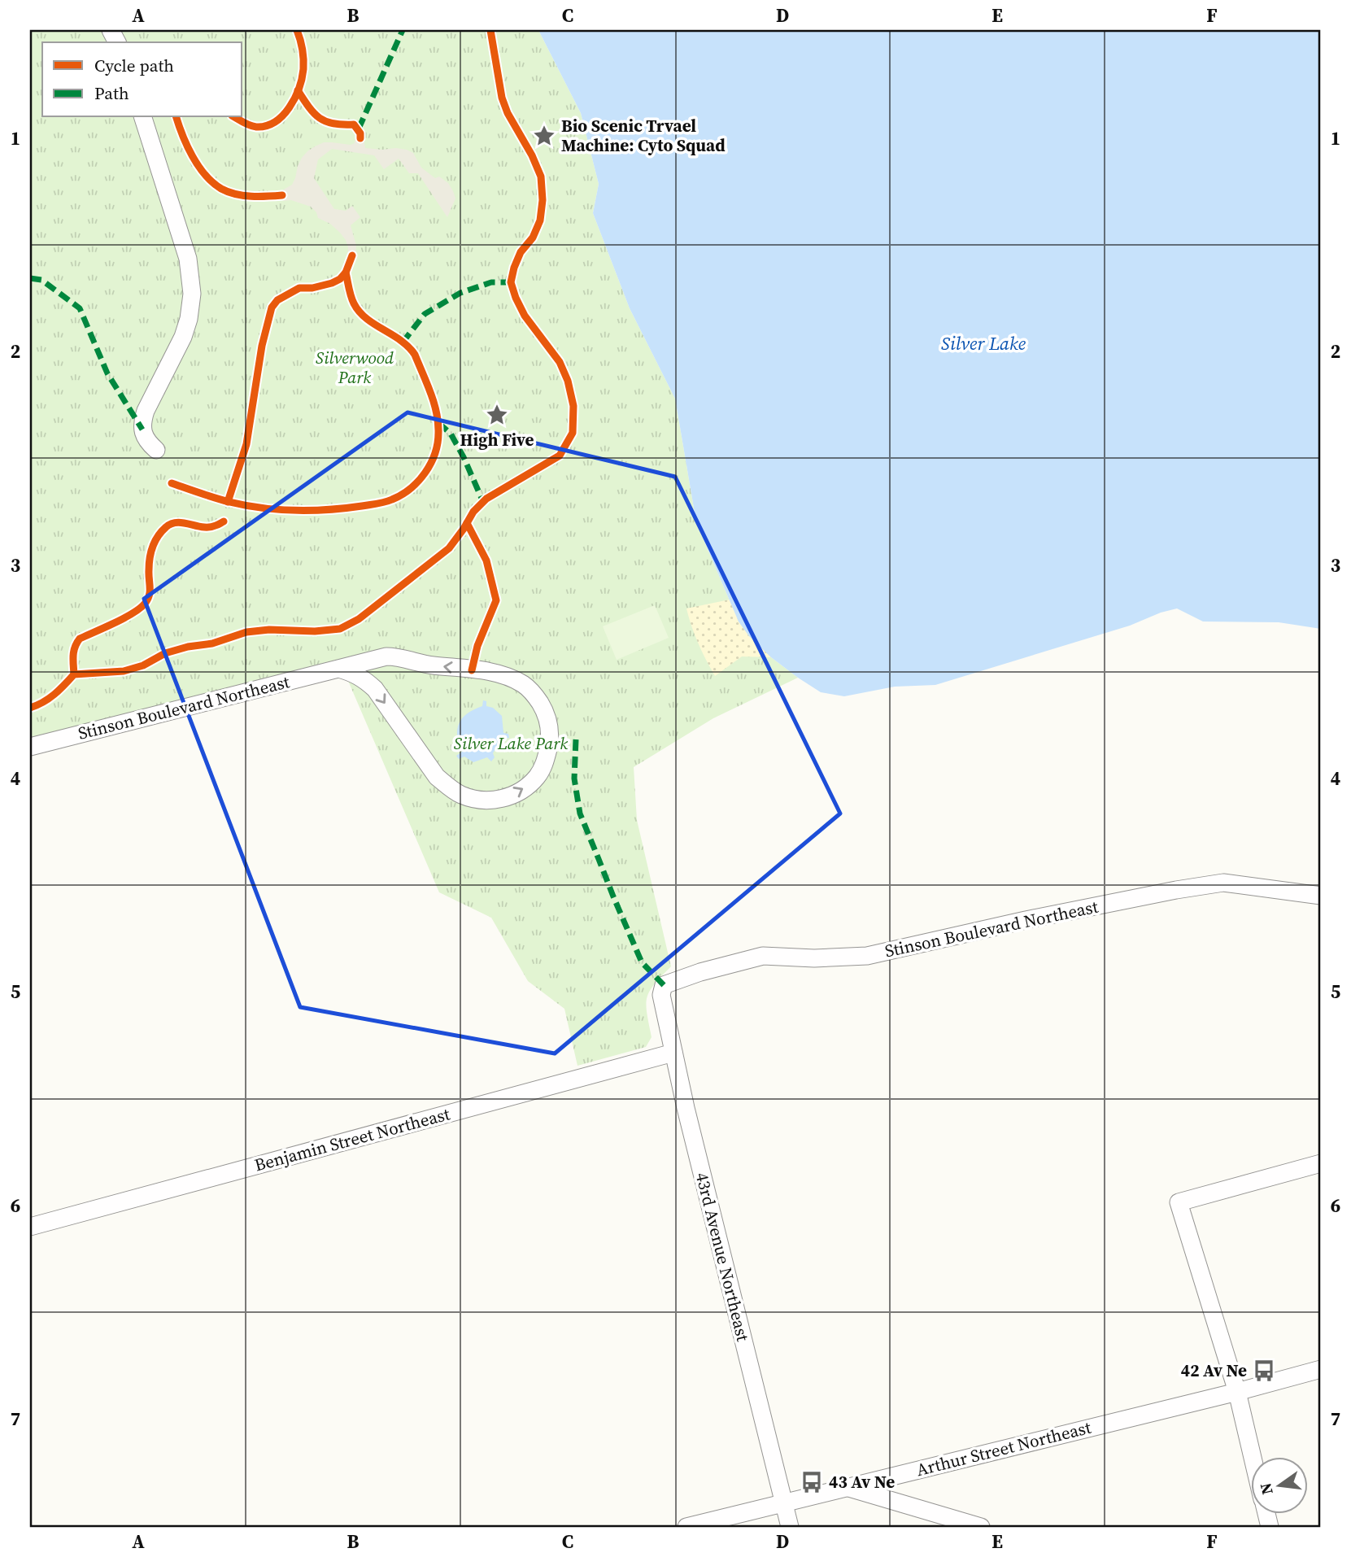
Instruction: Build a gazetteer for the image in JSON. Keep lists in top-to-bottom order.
{
  "streets": {
    "street": [
      "Stinson Boulevard Northeast",
      "Benjamin Street Northeast",
      "43rd Avenue Northeast",
      "Arthur Street Northeast"
    ]
  },
  "crossings": [
    ["Stinson Boulevard Northeast", "43rd Avenue Northeast"],
    ["Benjamin Street Northeast", "43rd Avenue Northeast"],
    ["43rd Avenue Northeast", "Arthur Street Northeast"]
  ],
  "water": ["Silver Lake"],
  "parks": ["Silverwood Park", "Silver Lake Park"],
  "places": {
    "place": ["Bio Scenic Trvael Machine: Cyto Squad", "High Five"],
    "bus stop": ["42 Av Ne", "43 Av Ne"]
  },
  "legend": ["Cycle path", "Path"],
  "north": "left",
  "grid": {
    "columns": [
      "A",
      "B",
      "C",
      "D",
      "E",
      "F"
    ],
    "rows": [
      "1",
      "2",
      "3",
      "4",
      "5",
      "6",
      "7"
    ]
  }
}
